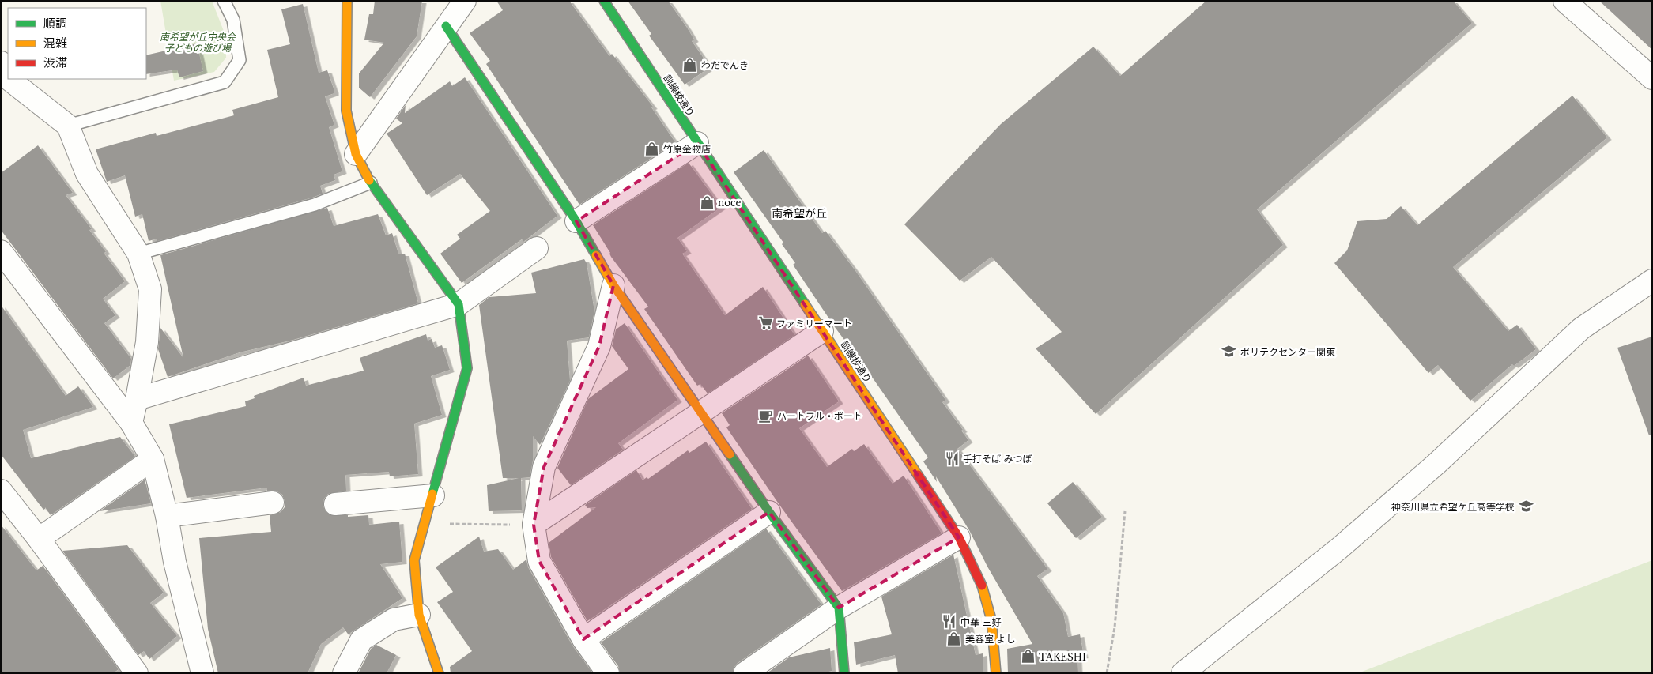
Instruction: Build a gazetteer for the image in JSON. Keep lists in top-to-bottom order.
{
  "streets": {
    "street": ["訓練校通り"]
  },
  "districts": ["南希望が丘"],
  "parks": ["南希望が丘中央会 子どもの遊び場"],
  "places": {
    "shop": [
      "わだでんき",
      "竹原金物店",
      "noce",
      "美容室 よし",
      "TAKESHI"
    ],
    "supermarket": ["ファミリーマート"],
    "school or university": ["ポリテクセンター関東", "神奈川県立希望ケ丘高等学校"],
    "cafe": ["ハートフル・ポート"],
    "restaurant": ["手打そば みつぼ", "中華 三好"]
  },
  "legend": ["順調", "混雑", "渋滞"]
}
